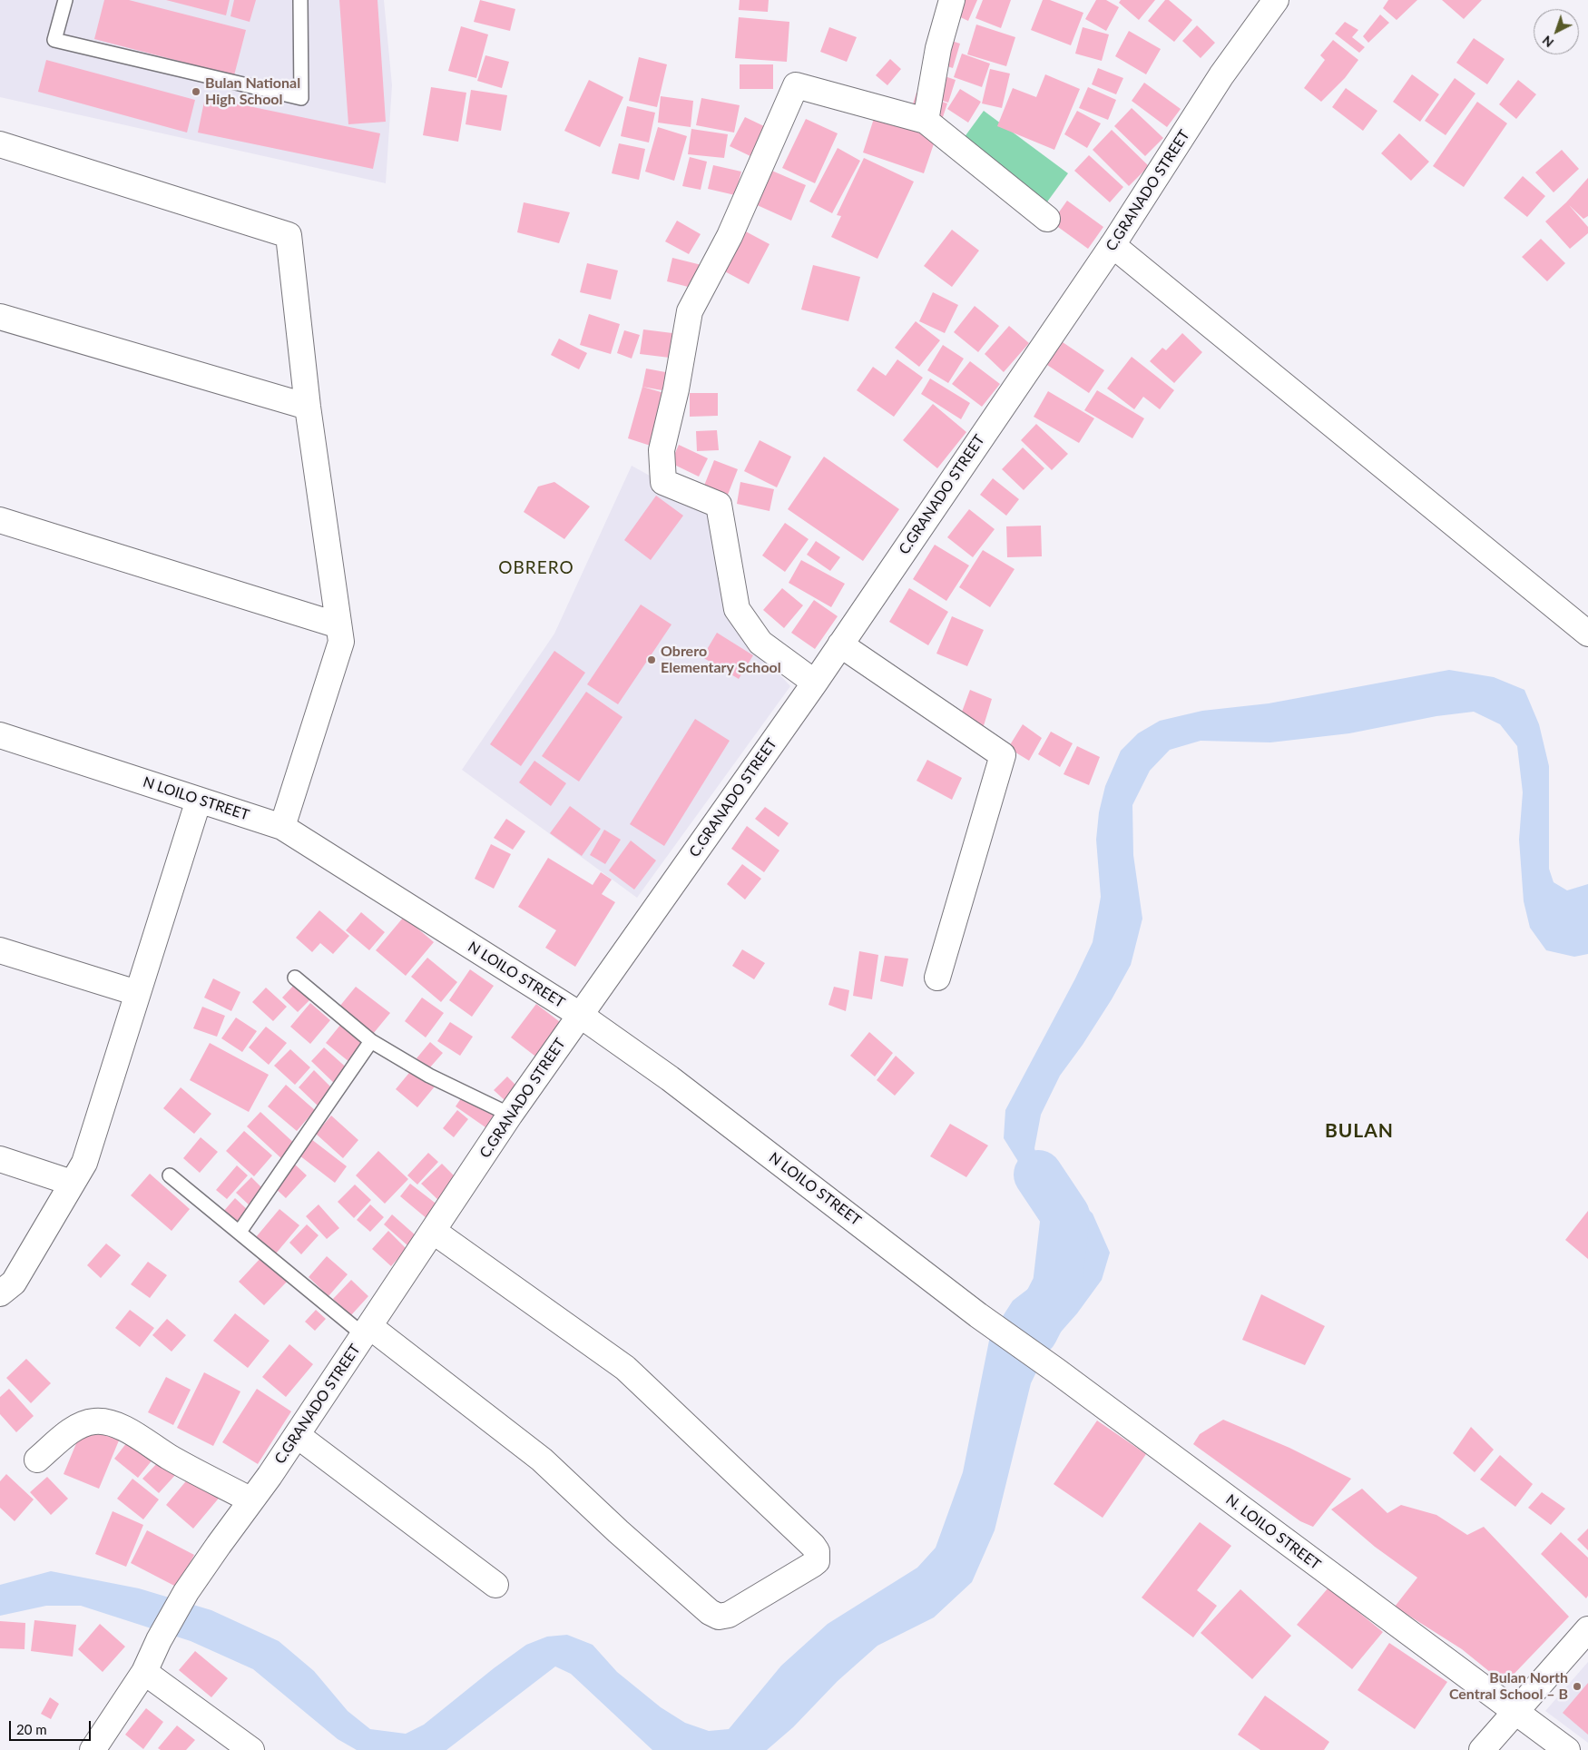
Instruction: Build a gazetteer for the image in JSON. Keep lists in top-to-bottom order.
{
  "streets": {
    "street": ["C.GRANADO STREET", "N LOILO STREET", "N. LOILO STREET"]
  },
  "crossings": [
    ["C.GRANADO STREET", "N LOILO STREET"],
    ["N LOILO STREET", "N. LOILO STREET"]
  ],
  "districts": ["OBRERO", "BULAN"],
  "places": ["Bulan National High School", "Obrero Elementary School", "Bulan North Central School – B"],
  "scale_bar": "20 m",
  "north": "bottom left"
}
